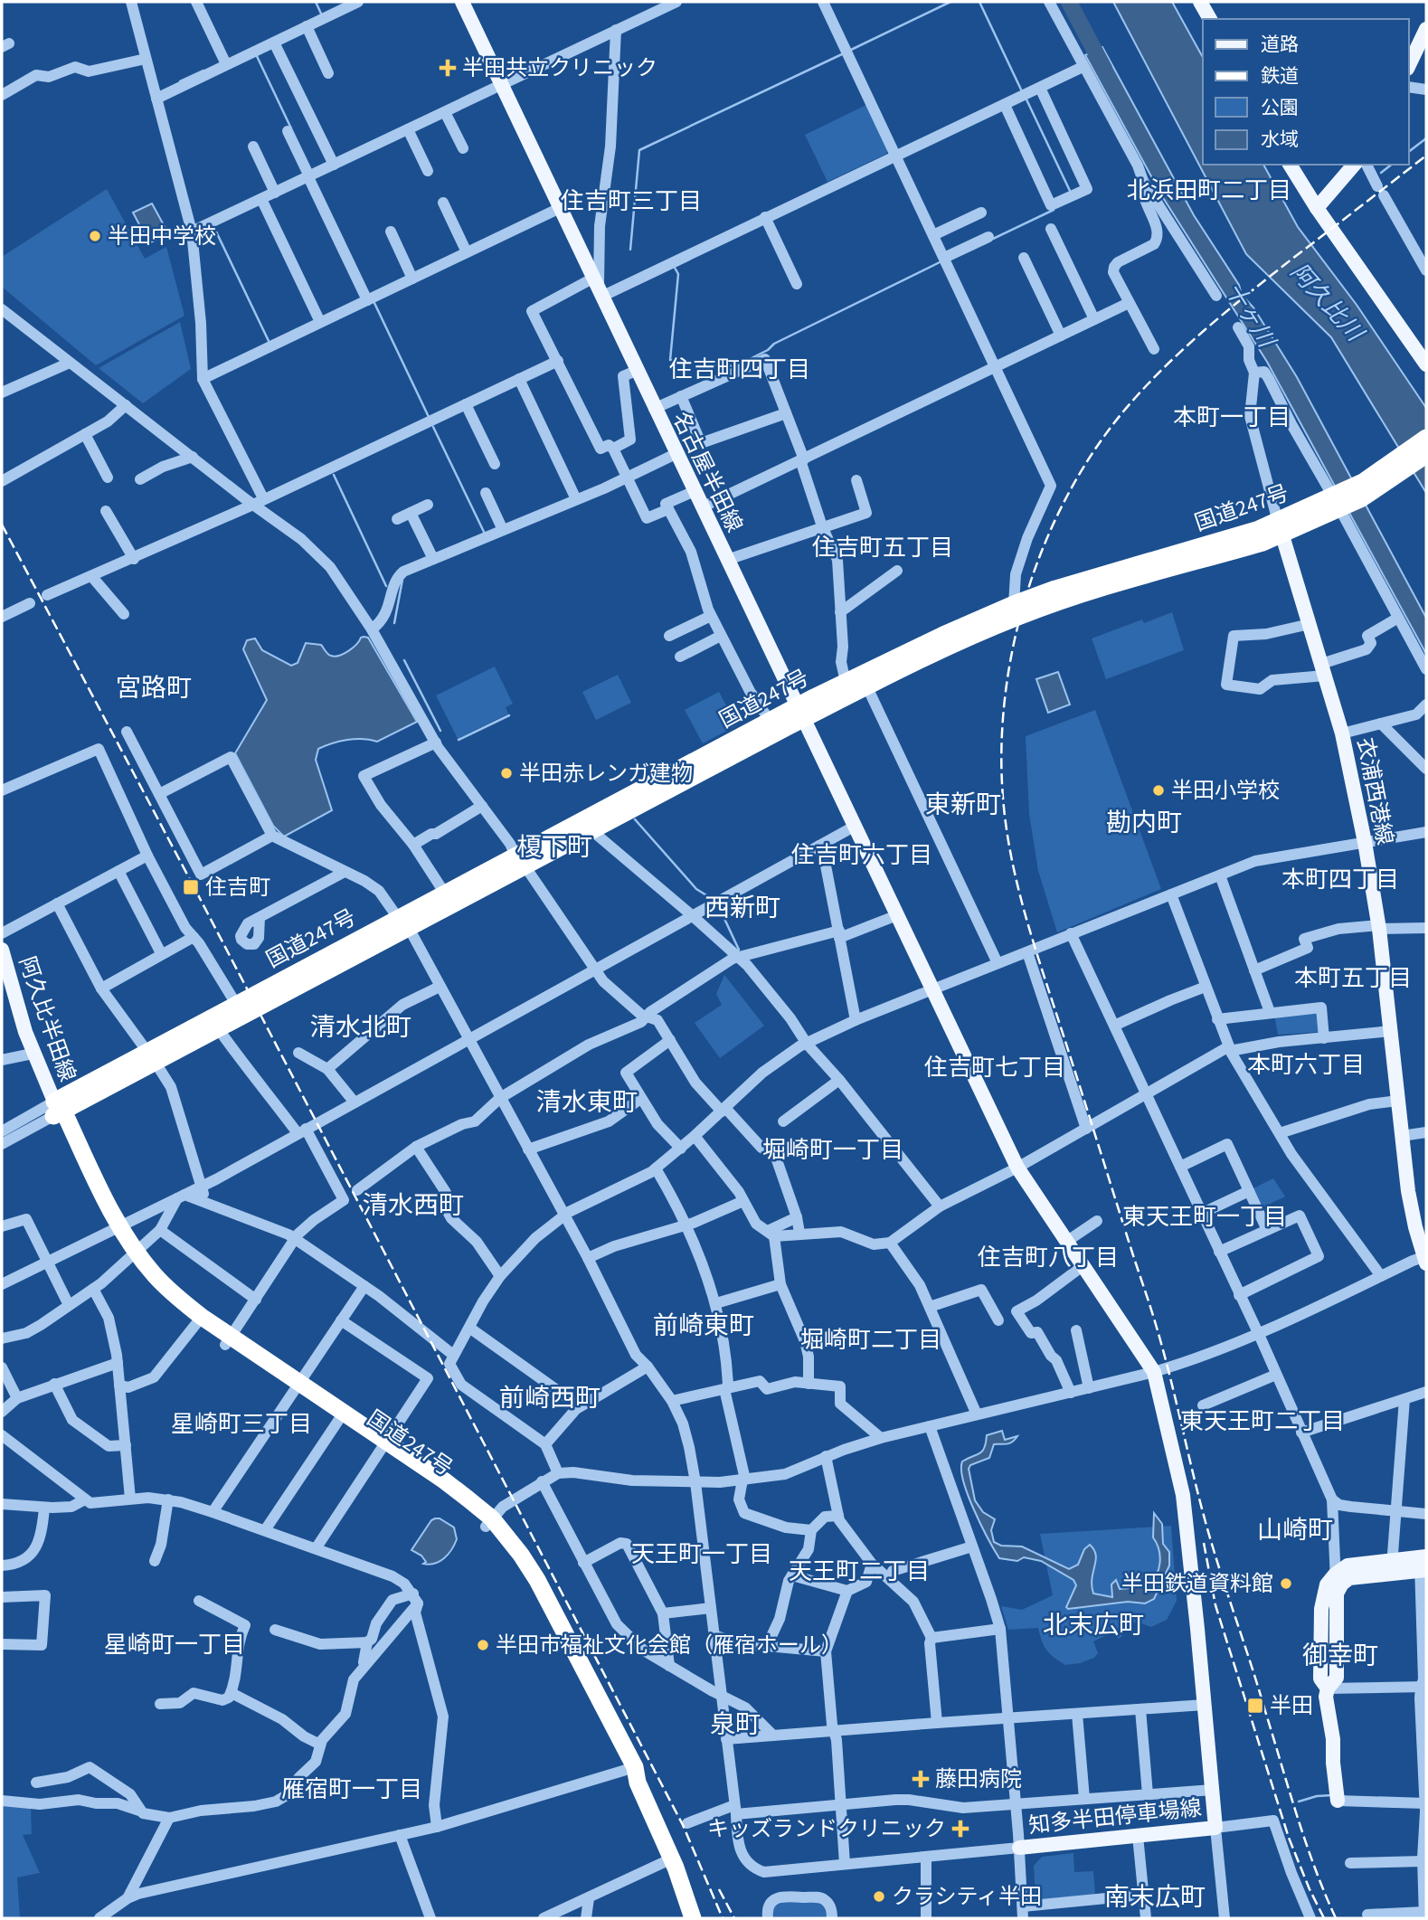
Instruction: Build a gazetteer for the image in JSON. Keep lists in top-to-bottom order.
{
  "streets": {
    "highway": ["国道247号"],
    "main road": [
      "名古屋半田線",
      "衣浦西港線",
      "阿久比半田線",
      "知多半田停車場線"
    ]
  },
  "crossings": [
    ["名古屋半田線", "国道247号"],
    ["国道247号", "衣浦西港線"],
    ["国道247号", "阿久比半田線"]
  ],
  "districts": [
    "北浜田町二丁目",
    "住吉町三丁目",
    "住吉町四丁目",
    "本町一丁目",
    "住吉町五丁目",
    "宮路町",
    "東新町",
    "勘内町",
    "榎下町",
    "住吉町六丁目",
    "本町四丁目",
    "西新町",
    "本町五丁目",
    "清水北町",
    "本町六丁目",
    "住吉町七丁目",
    "清水東町",
    "堀崎町一丁目",
    "清水西町",
    "東天王町一丁目",
    "住吉町八丁目",
    "前崎東町",
    "堀崎町二丁目",
    "前崎西町",
    "東天王町二丁目",
    "星崎町三丁目",
    "山崎町",
    "天王町一丁目",
    "天王町二丁目",
    "北末広町",
    "星崎町一丁目",
    "御幸町",
    "泉町",
    "雁宿町一丁目",
    "南末広町"
  ],
  "water": ["阿久比川", "十ヶ川"],
  "places": {
    "health": ["半田共立クリニック", "藤田病院", "キッズランドクリニック"],
    "other": [
      "半田中学校",
      "半田赤レンガ建物",
      "半田小学校",
      "半田鉄道資料館",
      "半田市福祉文化会館（雁宿ホール）",
      "クラシティ半田"
    ],
    "transit": ["住吉町", "半田"]
  },
  "legend": [
    "道路",
    "鉄道",
    "公園",
    "水域"
  ]
}
